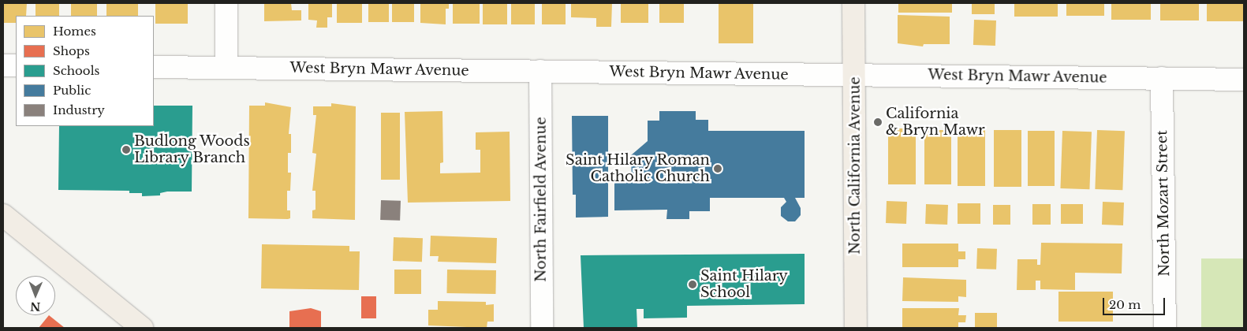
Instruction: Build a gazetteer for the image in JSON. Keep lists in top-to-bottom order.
{
  "streets": {
    "main road": ["North California Avenue"],
    "street": ["West Bryn Mawr Avenue", "North Fairfield Avenue", "North Mozart Street"]
  },
  "crossings": [
    ["West Bryn Mawr Avenue", "North California Avenue"],
    ["West Bryn Mawr Avenue", "North Fairfield Avenue"],
    ["West Bryn Mawr Avenue", "North Mozart Street"]
  ],
  "places": [
    "California & Bryn Mawr",
    "Budlong Woods Library Branch",
    "Saint Hilary Roman Catholic Church",
    "Saint Hilary School"
  ],
  "legend": [
    "Homes",
    "Shops",
    "Schools",
    "Public",
    "Industry"
  ],
  "scale_bar": "20 m",
  "north": "bottom"
}
